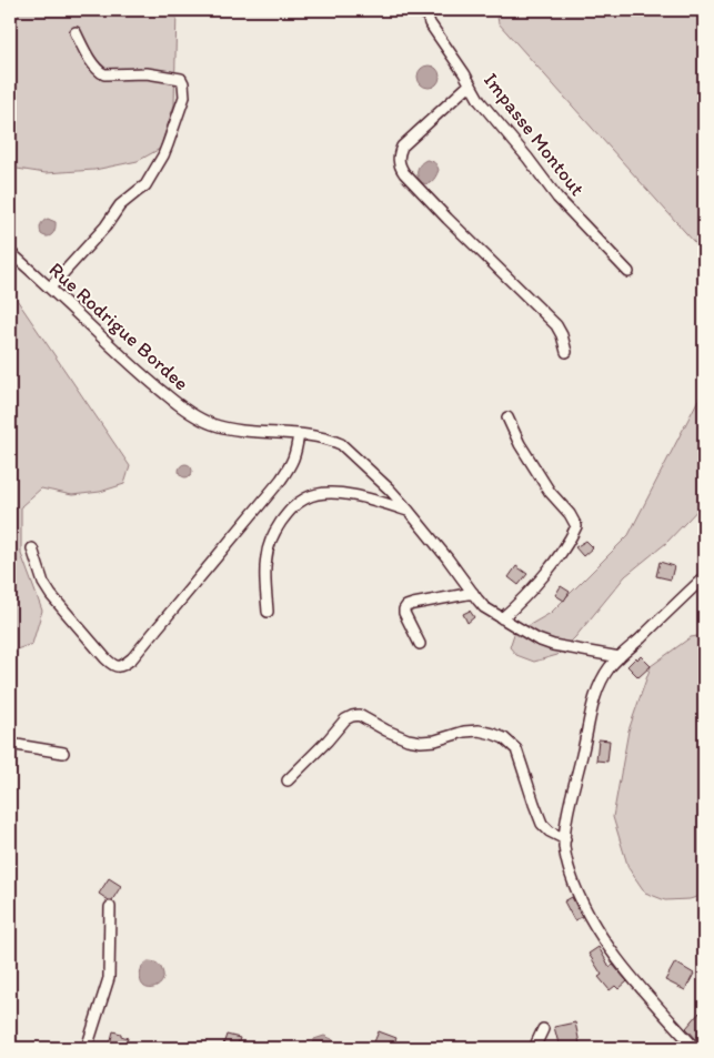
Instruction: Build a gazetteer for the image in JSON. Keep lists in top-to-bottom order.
{
  "streets": {
    "street": ["Impasse Montout", "Rue Rodrigue Bordee"]
  }
}
